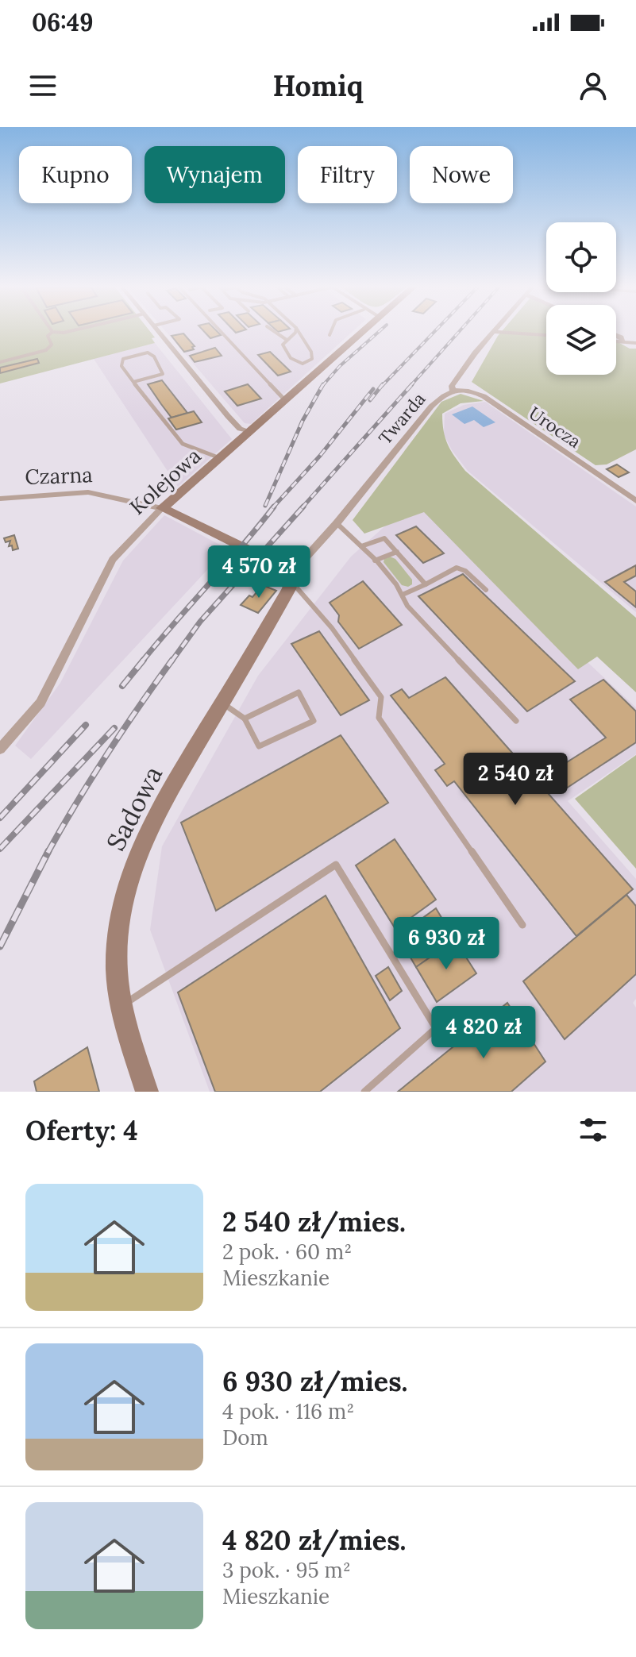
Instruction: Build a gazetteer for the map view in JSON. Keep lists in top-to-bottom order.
{
  "streets": {
    "street": [
      "Twarda",
      "Urocza",
      "Czarna",
      "Kolejowa",
      "Sadowa"
    ]
  },
  "crossings": [
    ["Twarda", "Urocza"],
    ["Twarda", "Czarna"],
    ["Twarda", "Sadowa"],
    ["Czarna", "Kolejowa"],
    ["Czarna", "Sadowa"]
  ],
  "page": {
    "status": "06:49",
    "header": "Homiq",
    "chip": [
      "Kupno",
      "Wynajem",
      "Filtry",
      "Nowe"
    ],
    "price": [
      "4 570 zł",
      "2 540 zł",
      "6 930 zł",
      "4 820 zł"
    ],
    "heading": "Oferty: 4",
    "list": [
      {
        "name": "2 540 zł/mies.",
        "note": "2 pok. · 60 m² · Mieszkanie"
      },
      {
        "name": "6 930 zł/mies.",
        "note": "4 pok. · 116 m² · Dom"
      },
      {
        "name": "4 820 zł/mies.",
        "note": "3 pok. · 95 m² · Mieszkanie"
      }
    ]
  }
}
